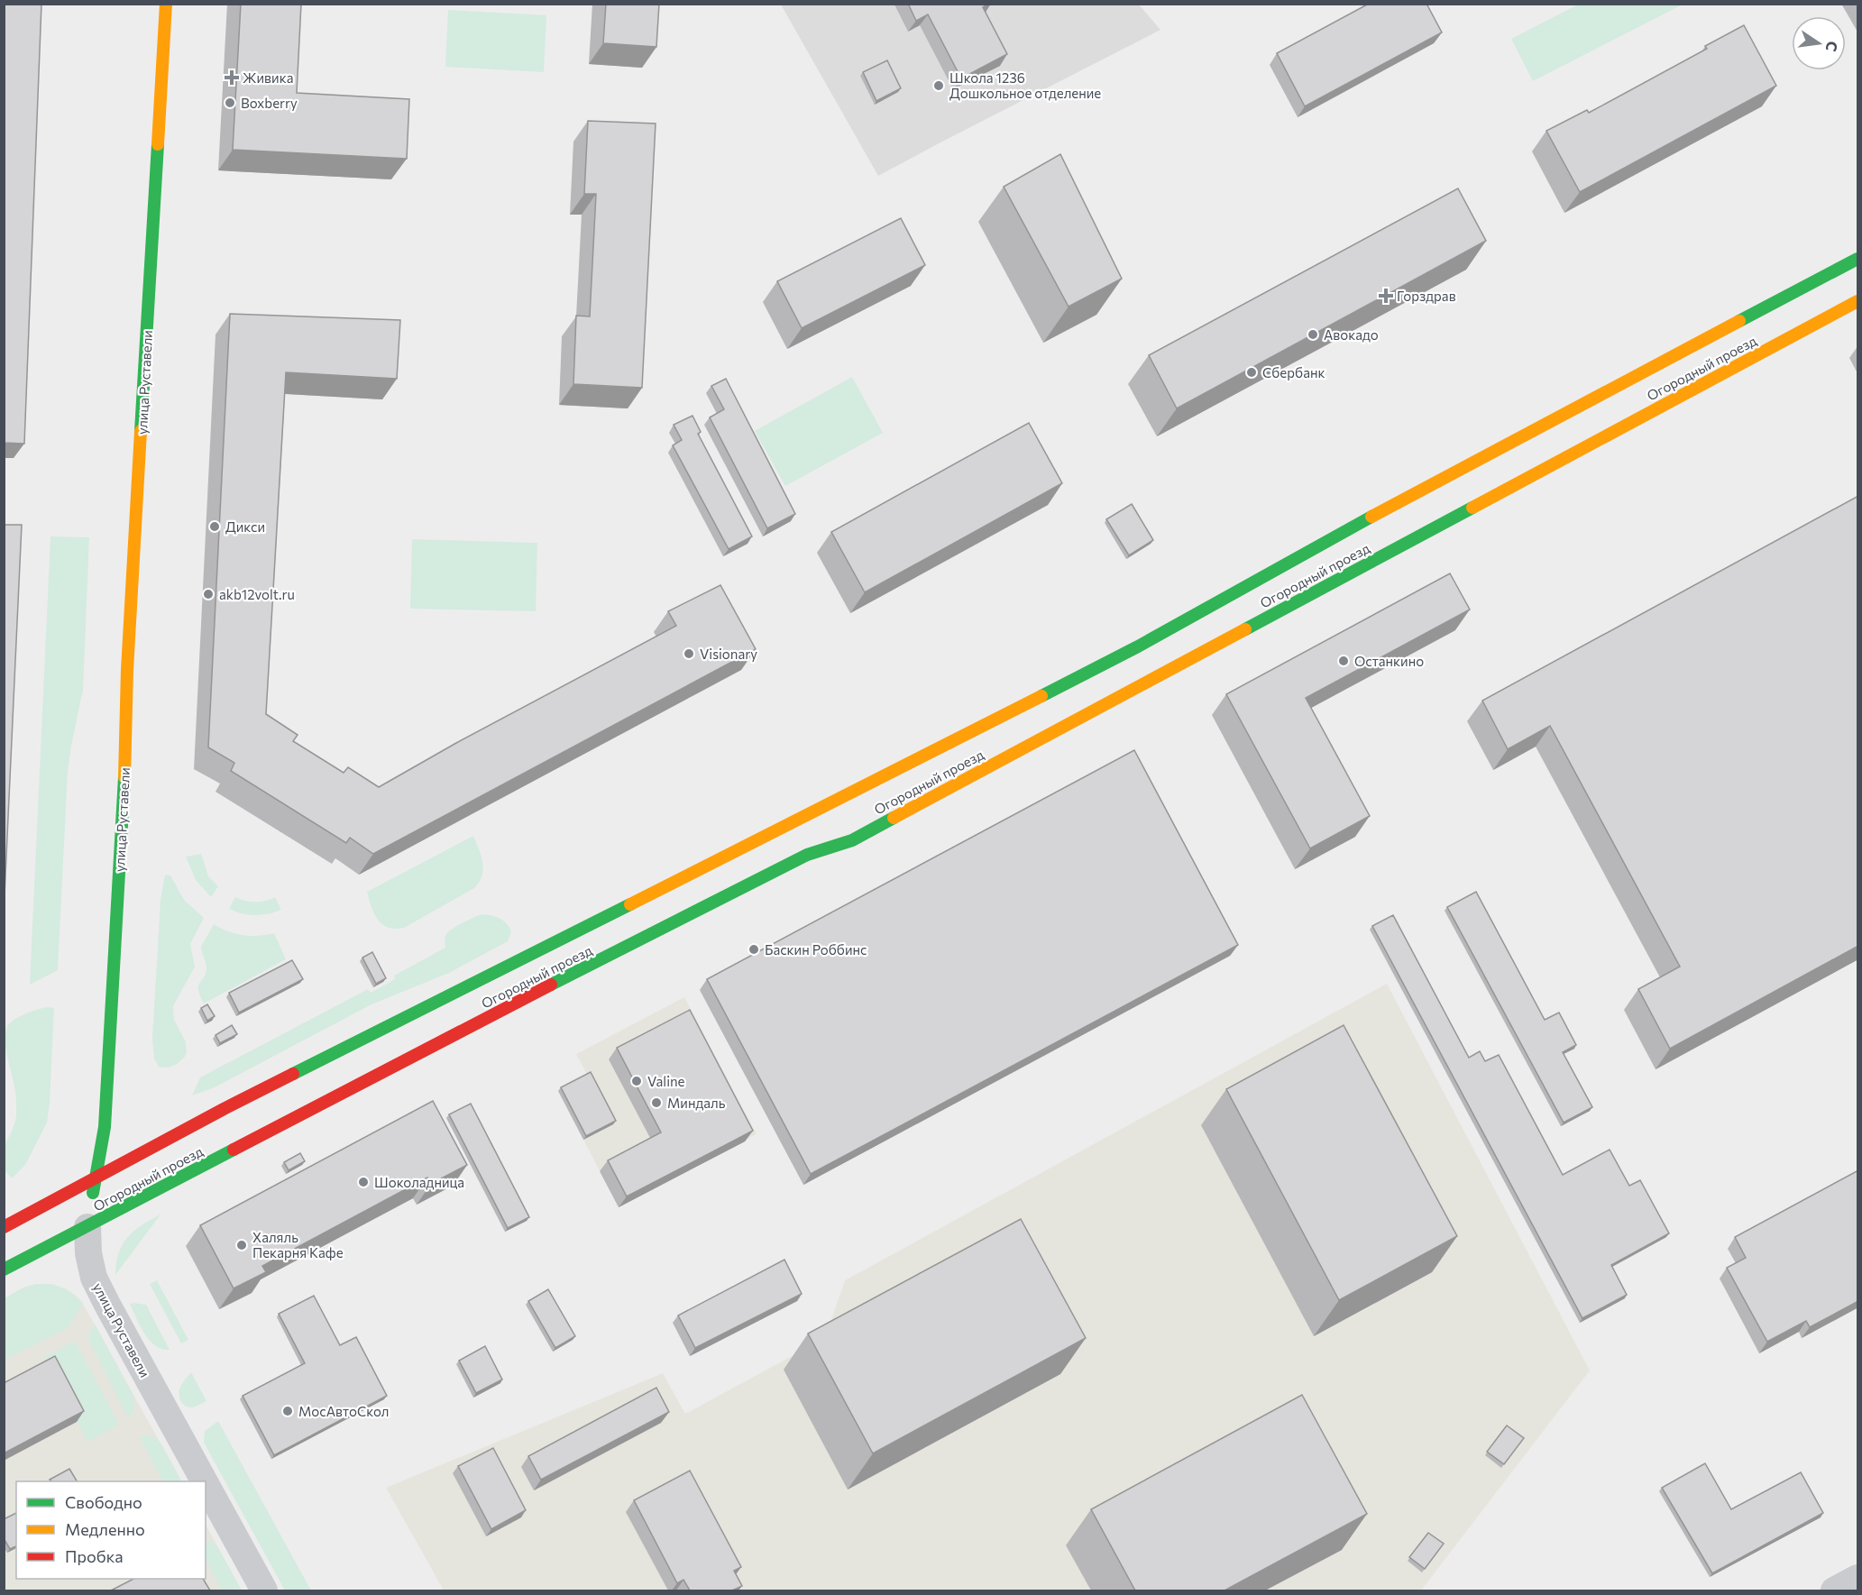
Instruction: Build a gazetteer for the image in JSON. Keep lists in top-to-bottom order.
{
  "streets": {
    "main road": ["Огородный проезд", "улица Руставели"]
  },
  "crossings": [
    ["Огородный проезд", "улица Руставели"]
  ],
  "places": {
    "health": ["Живика", "Горздрав"],
    "other": [
      "Школа 1236 Дошкольное отделение",
      "Boxberry",
      "Авокадо",
      "Сбербанк",
      "Дикси",
      "akb12volt.ru",
      "Visionary",
      "Останкино",
      "Баскин Роббинс",
      "Valine",
      "Миндаль",
      "Шоколадница",
      "Халяль Пекарня Кафе",
      "МосАвтоСкол"
    ]
  },
  "legend": ["Свободно", "Медленно", "Пробка"],
  "north": "right"
}
